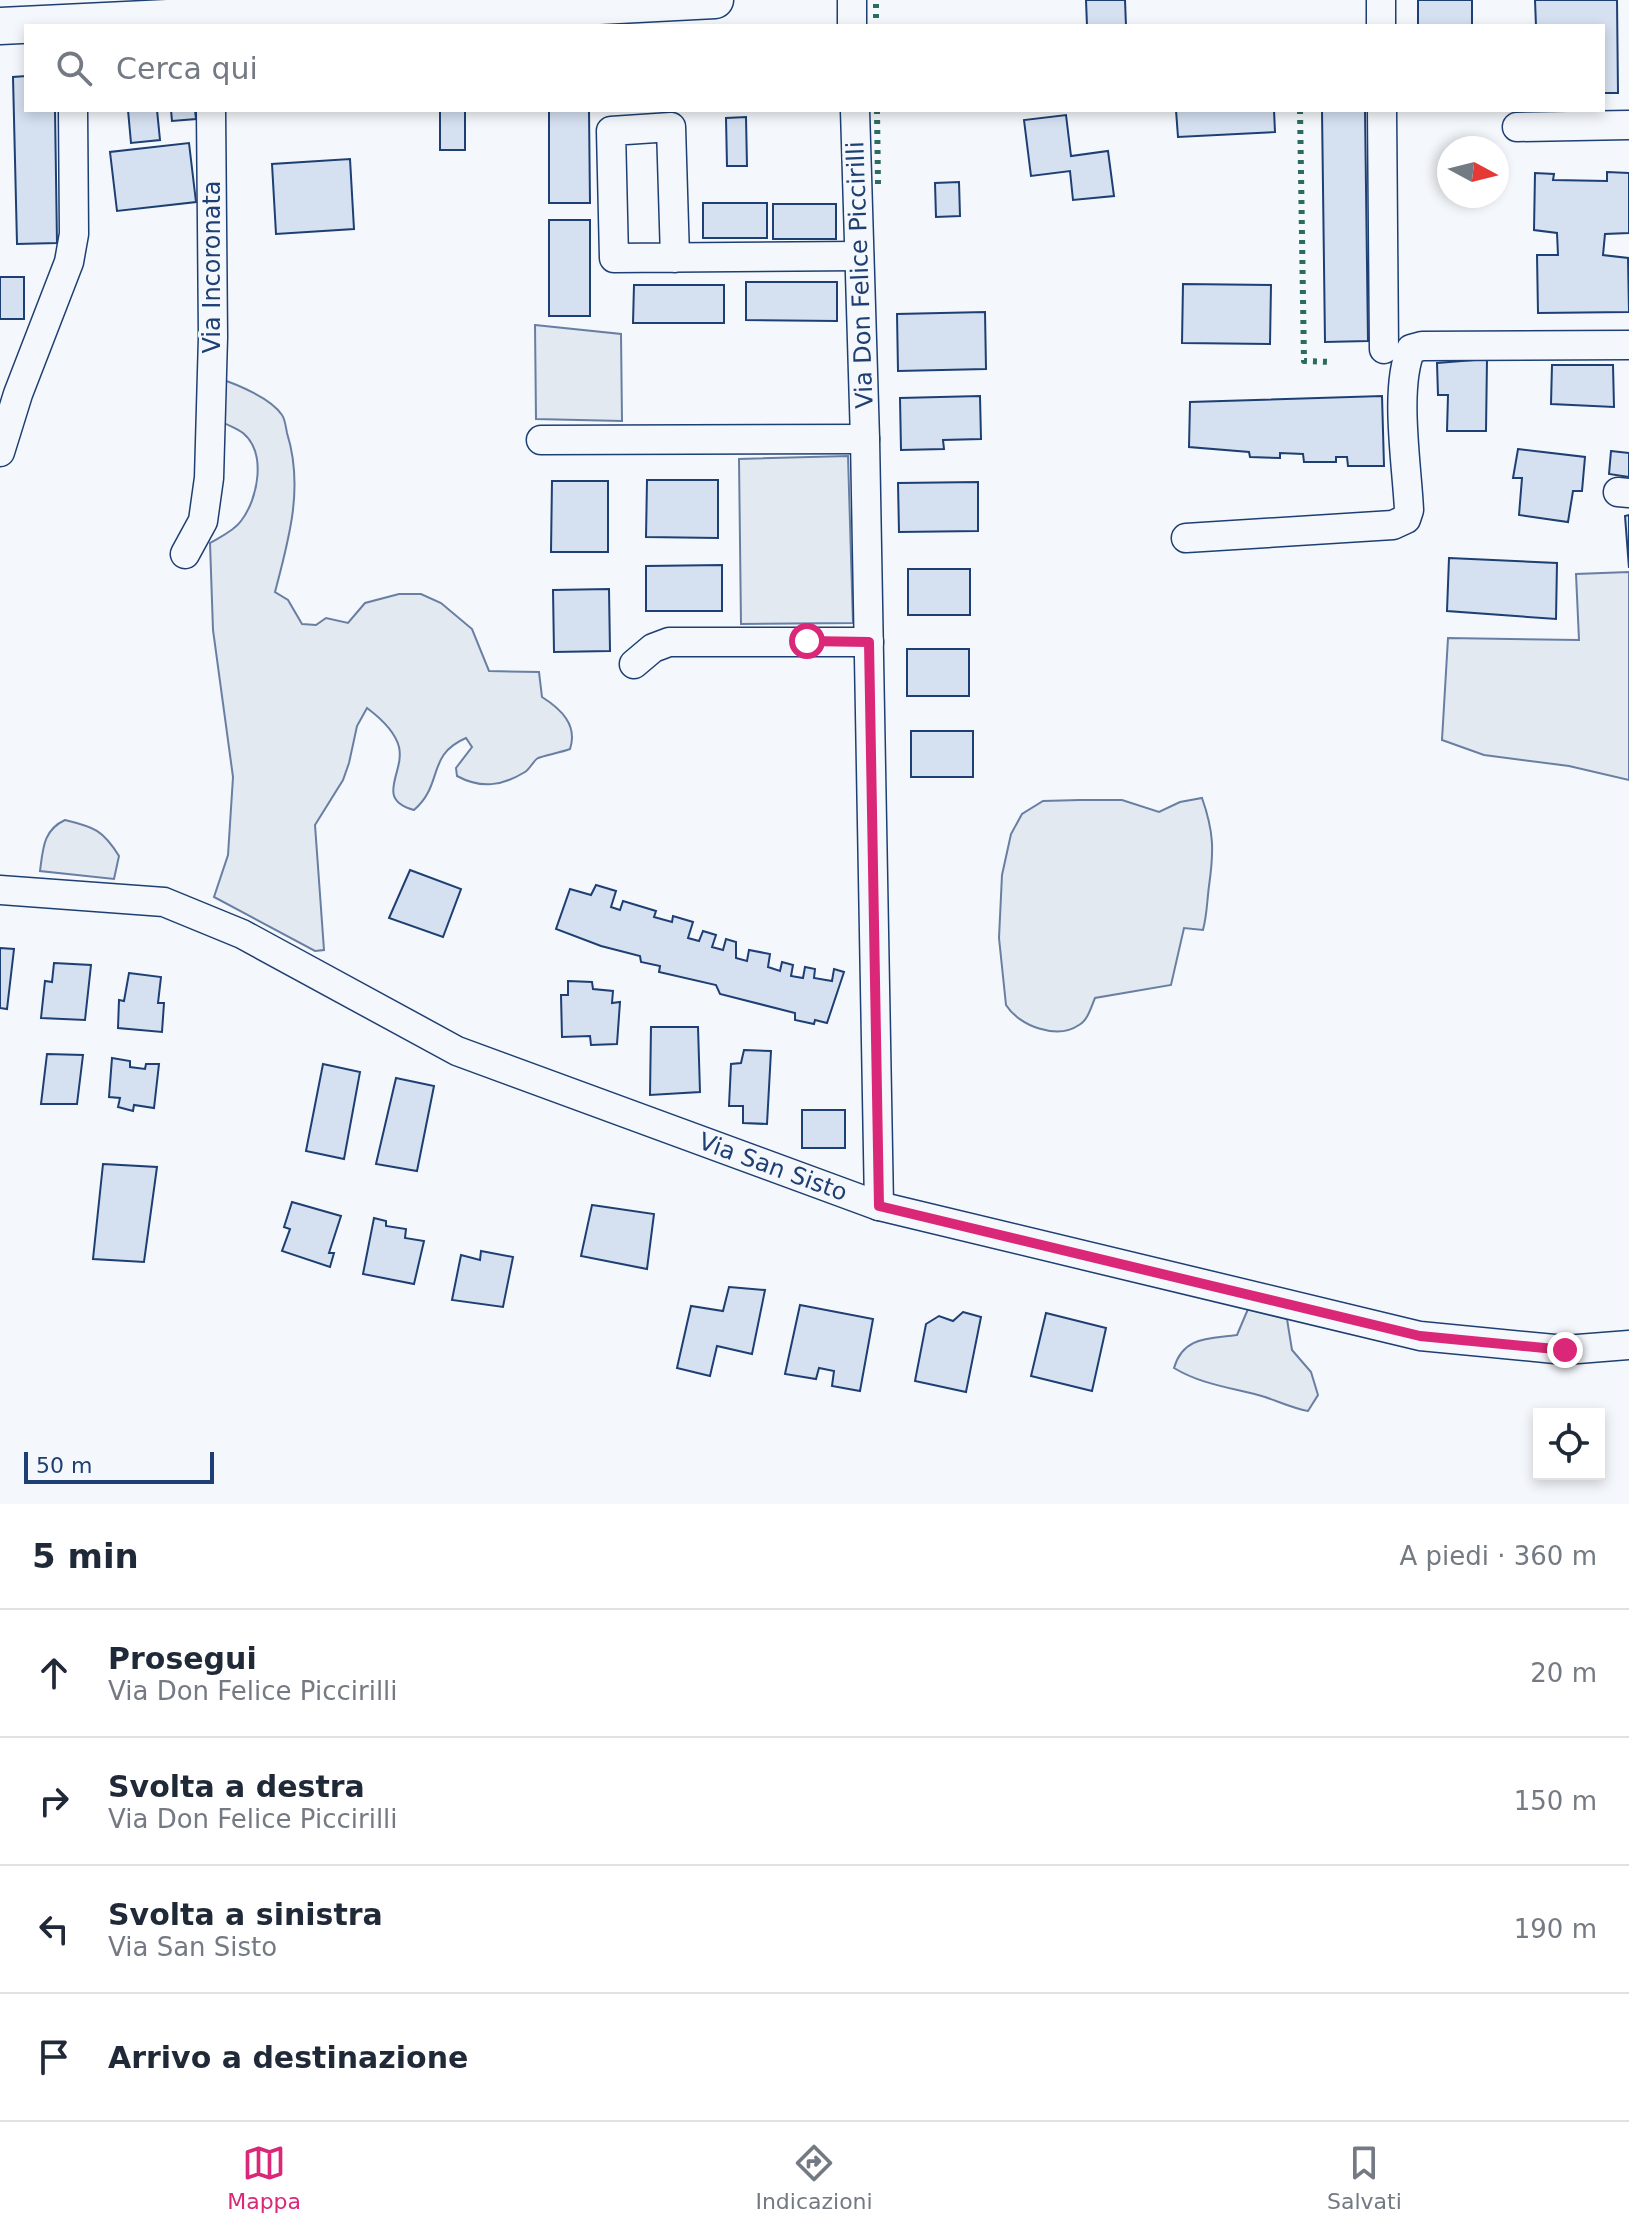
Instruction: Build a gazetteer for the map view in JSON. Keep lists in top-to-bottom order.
{
  "streets": {
    "street": ["Via Incoronata", "Via Don Felice Piccirilli", "Via San Sisto"]
  },
  "crossings": [
    ["Via Don Felice Piccirilli", "Via San Sisto"]
  ],
  "scale_bar": "50 m",
  "north": "right",
  "page": {
    "search": "Cerca qui",
    "scale": "50 m",
    "heading": ["5 min", "A piedi · 360 m"],
    "list": [
      ["Prosegui", "Via Don Felice Piccirilli", "20 m"],
      ["Svolta a destra", "Via Don Felice Piccirilli", "150 m"],
      ["Svolta a sinistra", "Via San Sisto", "190 m"],
      "Arrivo a destinazione"
    ],
    "nav": ["Mappa", "Indicazioni", "Salvati"]
  }
}
